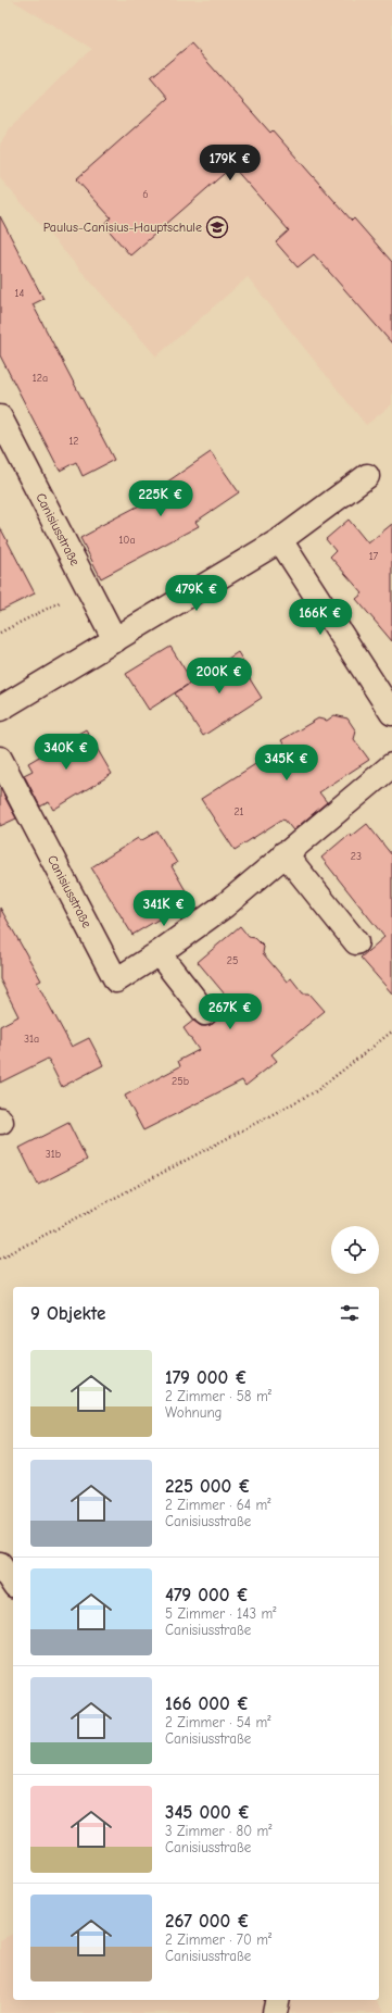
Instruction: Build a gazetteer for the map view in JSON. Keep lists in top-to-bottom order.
{
  "streets": {
    "street": ["Canisiusstraße"]
  },
  "places": {
    "school or university": ["Paulus-Canisius-Hauptschule"]
  },
  "house_numbers": [
    "6",
    "14",
    "12a",
    "12",
    "10a",
    "17",
    "21",
    "23",
    "25",
    "31a",
    "25b",
    "31b"
  ],
  "page": {
    "price": [
      "179K €",
      "225K €",
      "479K €",
      "166K €",
      "200K €",
      "340K €",
      "345K €",
      "341K €",
      "267K €"
    ],
    "heading": "9 Objekte",
    "list": [
      {
        "name": "179 000 €",
        "note": "2 Zimmer · 58 m² · Wohnung"
      },
      {
        "name": "225 000 €",
        "note": "2 Zimmer · 64 m² · Canisiusstraße"
      },
      {
        "name": "479 000 €",
        "note": "5 Zimmer · 143 m² · Canisiusstraße"
      },
      {
        "name": "166 000 €",
        "note": "2 Zimmer · 54 m² · Canisiusstraße"
      },
      {
        "name": "345 000 €",
        "note": "3 Zimmer · 80 m² · Canisiusstraße"
      },
      {
        "name": "267 000 €",
        "note": "2 Zimmer · 70 m² · Canisiusstraße"
      }
    ]
  }
}
